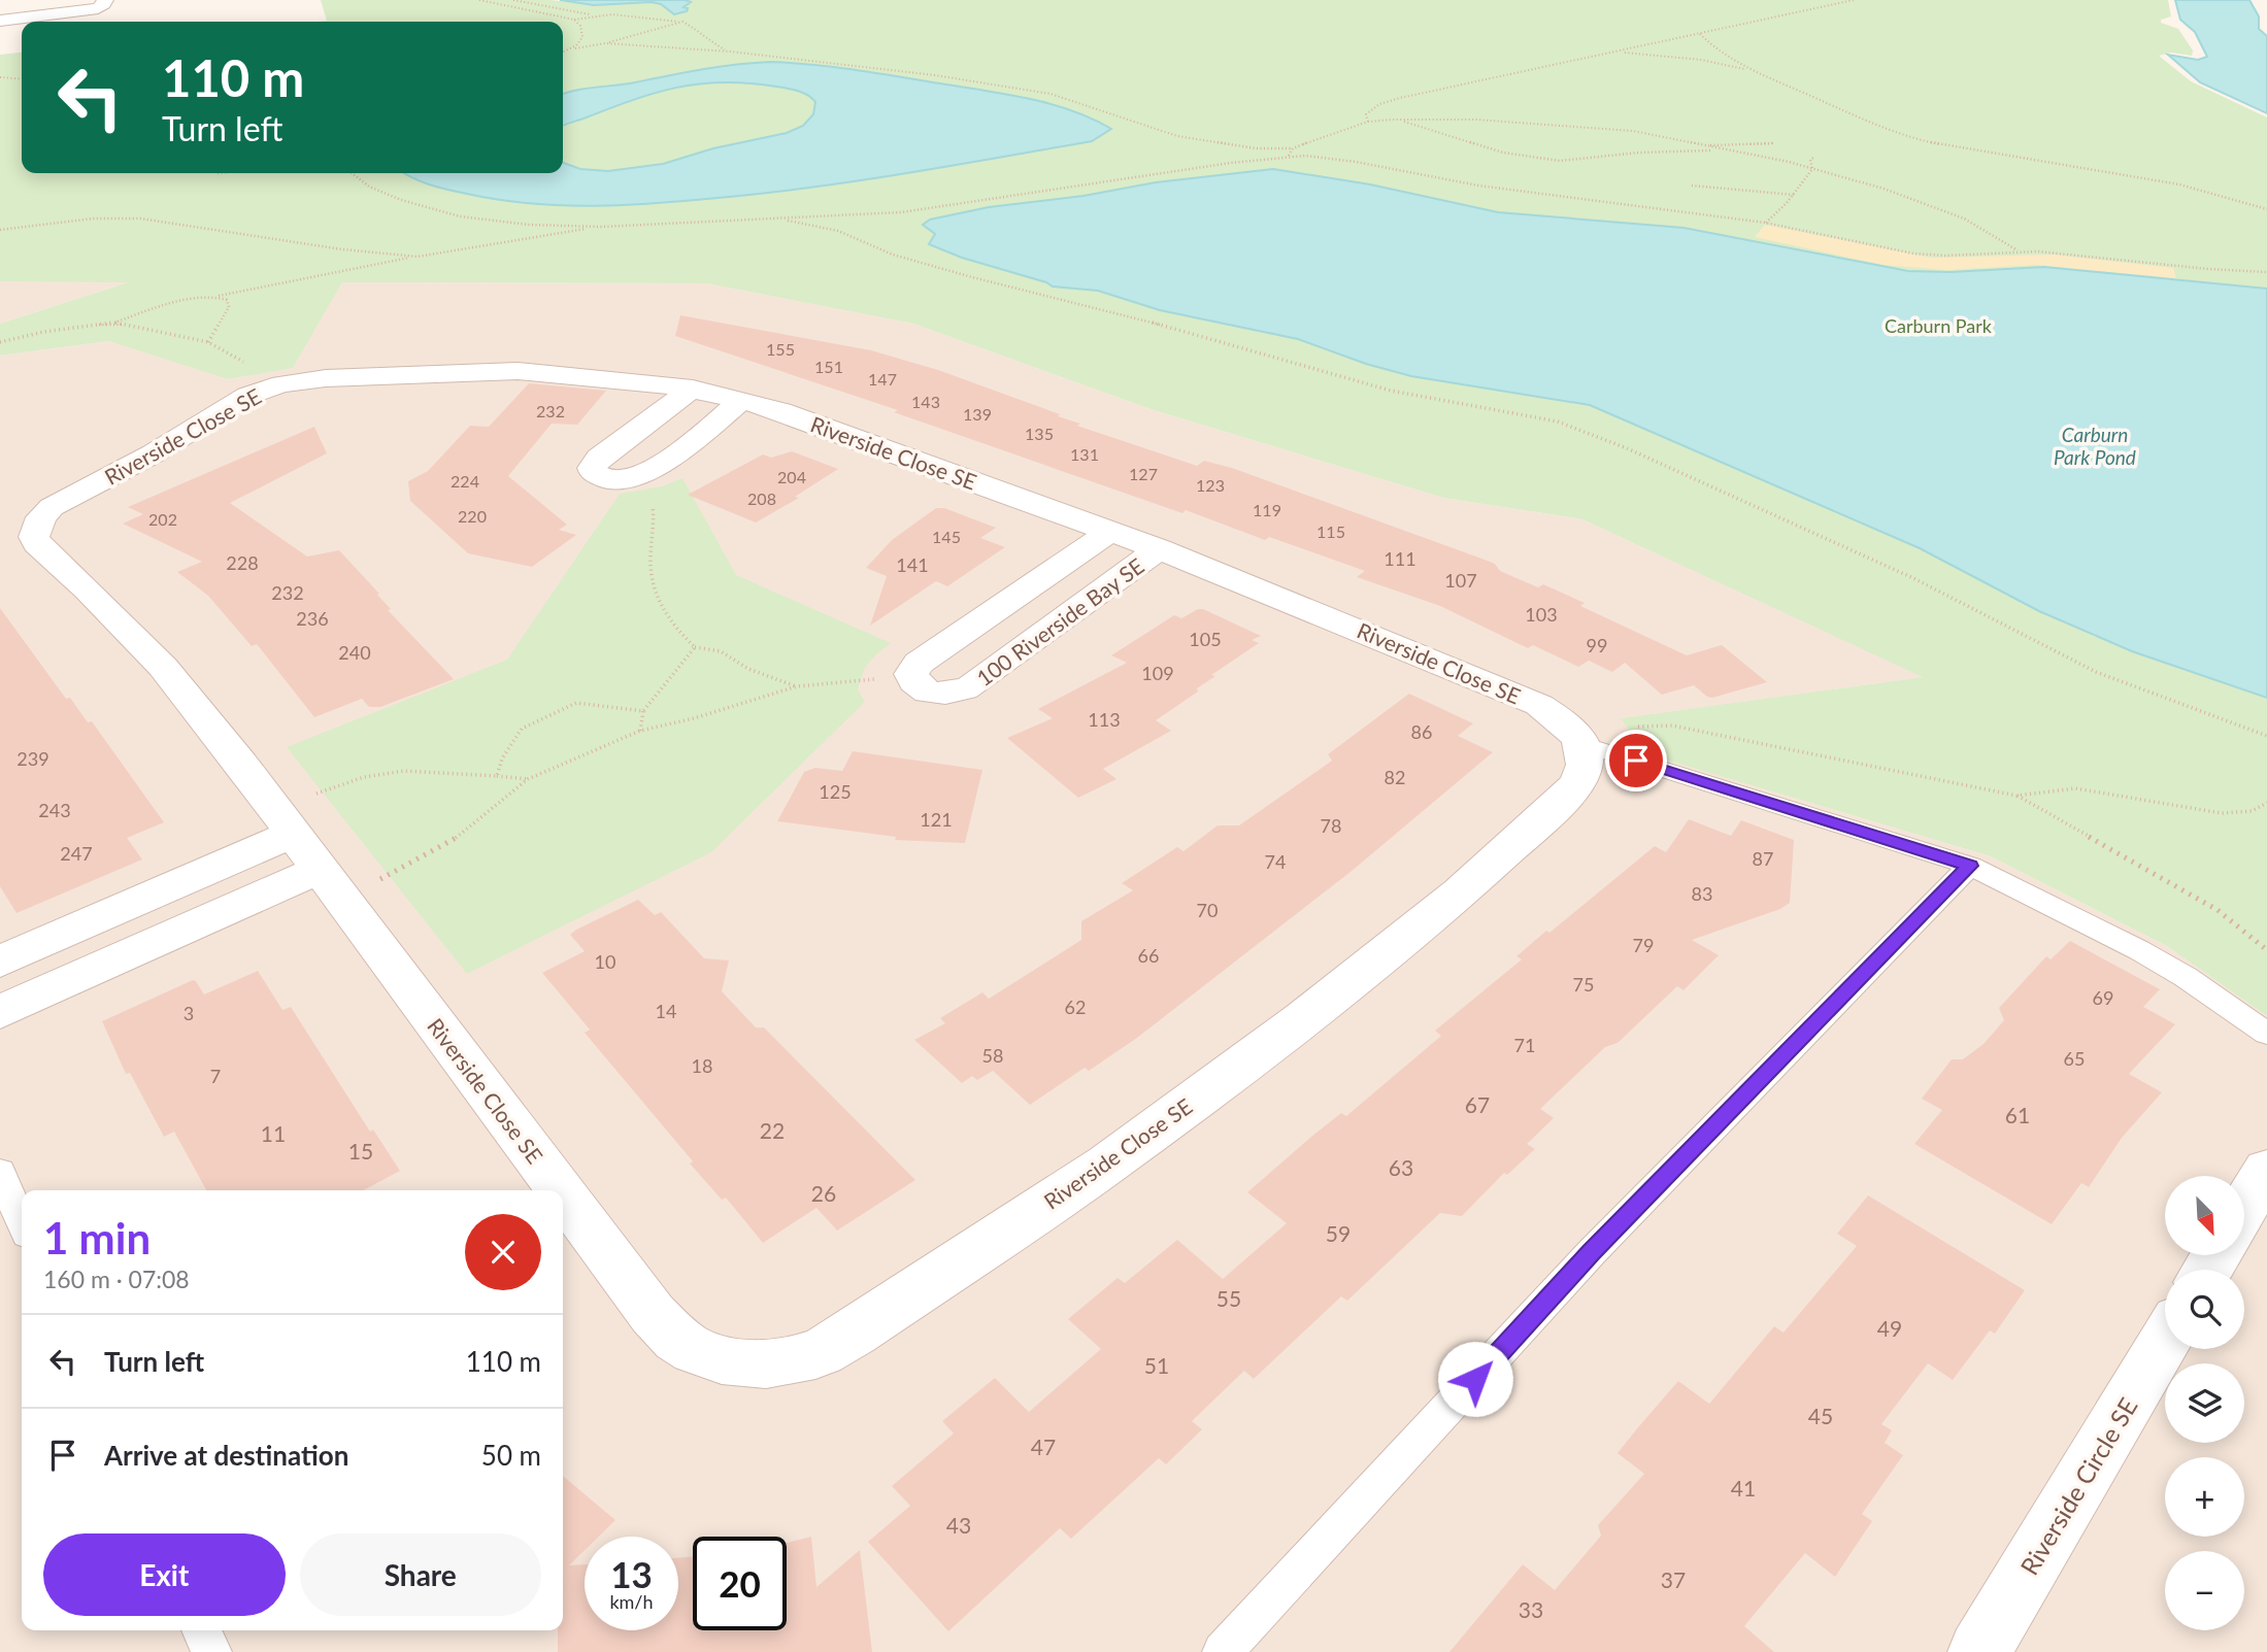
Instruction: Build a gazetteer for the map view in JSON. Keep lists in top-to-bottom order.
{
  "streets": {
    "street": ["Riverside Close SE", "100 Riverside Bay SE", "Riverside Circle SE"]
  },
  "crossings": [
    ["Riverside Close SE", "100 Riverside Bay SE"]
  ],
  "water": ["Carburn Park Pond"],
  "parks": ["Carburn Park"],
  "house_numbers": [
    "155",
    "151",
    "147",
    "143",
    "232",
    "139",
    "135",
    "131",
    "127",
    "204",
    "224",
    "123",
    "208",
    "119",
    "220",
    "202",
    "115",
    "145",
    "111",
    "228",
    "141",
    "107",
    "232",
    "103",
    "236",
    "105",
    "99",
    "240",
    "109",
    "113",
    "86",
    "239",
    "82",
    "125",
    "243",
    "121",
    "78",
    "247",
    "87",
    "74",
    "83",
    "70",
    "79",
    "66",
    "10",
    "75",
    "69",
    "62",
    "14",
    "3",
    "71",
    "58",
    "65",
    "18",
    "7",
    "67",
    "61",
    "22",
    "11",
    "15",
    "63",
    "26",
    "59",
    "55",
    "49",
    "51",
    "45",
    "47",
    "41",
    "43",
    "37",
    "33"
  ],
  "north": "bottom right",
  "page": {
    "turn": ["110 m", "Turn left"],
    "map_buttons": ["+", "−"],
    "heading": ["1 min", "160 m · 07:08"],
    "list": [
      {
        "name": "Turn left",
        "value": "110 m"
      },
      {
        "name": "Arrive at destination",
        "value": "50 m"
      }
    ],
    "buttons": ["Exit", "Share"],
    "speed": "13 km/h",
    "limit": "20"
  }
}
